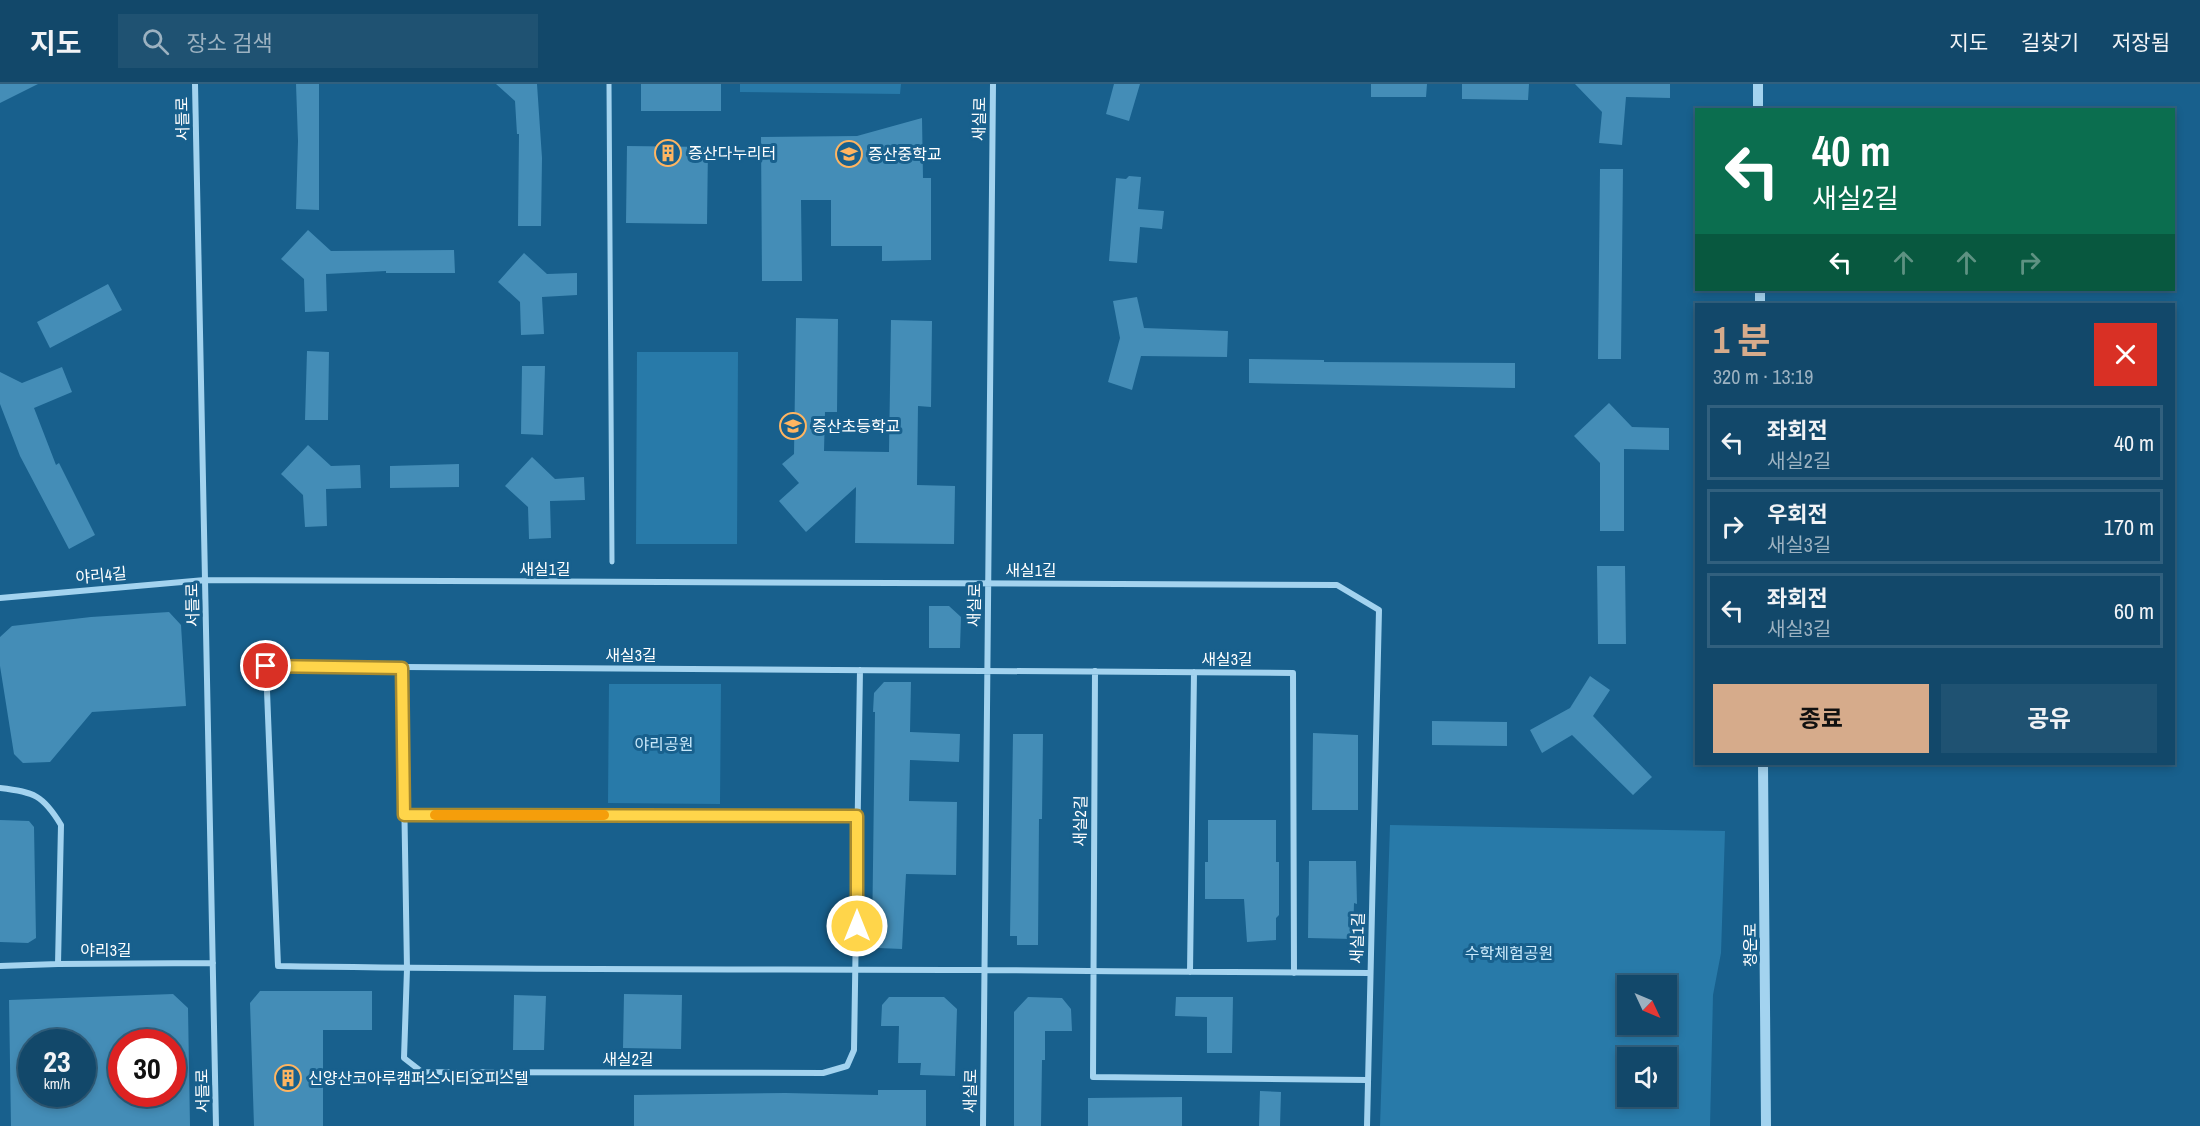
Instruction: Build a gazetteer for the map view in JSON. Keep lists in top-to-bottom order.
{
  "streets": {
    "street": [
      "서들로",
      "새실로",
      "새실1길",
      "야리4길",
      "새실3길",
      "새실2길",
      "청운로",
      "야리3길"
    ]
  },
  "crossings": [
    ["서들로", "새실1길"],
    ["서들로", "야리4길"],
    ["서들로", "야리3길"],
    ["새실로", "새실1길"],
    ["새실로", "새실3길"],
    ["새실1길", "야리4길"],
    ["새실3길", "새실2길"]
  ],
  "parks": ["야리공원", "수학체험공원"],
  "places": {
    "building": ["증산다누리터", "신양산코아루캠퍼스시티오피스텔"],
    "school or university": ["증산중학교", "증산초등학교"]
  },
  "north": "bottom right",
  "page": {
    "header": "지도",
    "search": "장소 검색",
    "nav": ["지도", "길찾기", "저장됨"],
    "turn": ["40 m", "새실2길"],
    "heading": ["1 분", "320 m · 13:19"],
    "list": [
      {
        "name": "좌회전",
        "note": "새실2길",
        "value": "40 m"
      },
      {
        "name": "우회전",
        "note": "새실3길",
        "value": "170 m"
      },
      {
        "name": "좌회전",
        "note": "새실3길",
        "value": "60 m"
      }
    ],
    "buttons": ["종료", "공유"],
    "speed": "23 km/h",
    "limit": "30"
  }
}
